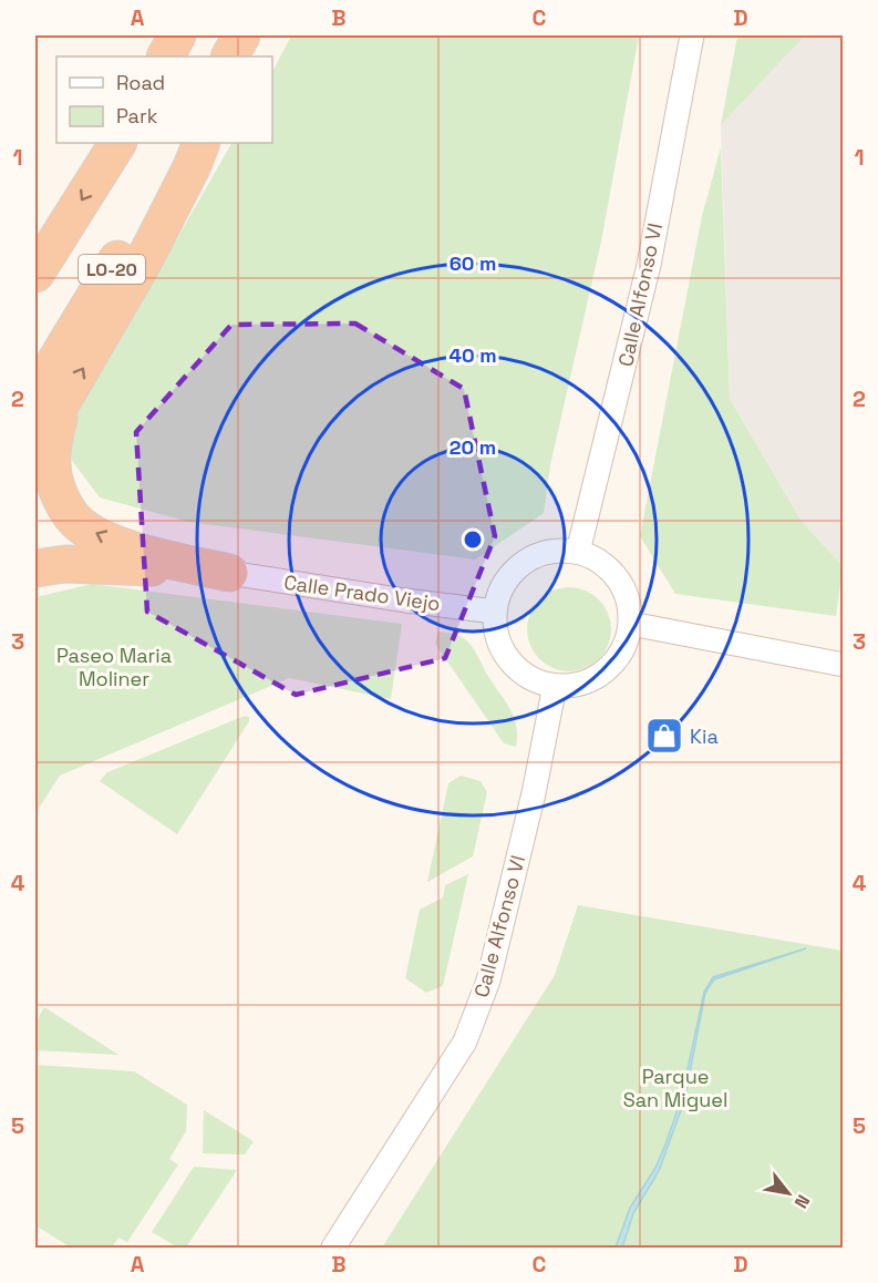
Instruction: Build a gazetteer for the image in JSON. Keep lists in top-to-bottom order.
{
  "streets": {
    "highway": ["LO-20"],
    "street": ["Calle Alfonso VI", "Calle Prado Viejo"]
  },
  "crossings": [
    ["Calle Alfonso VI", "Calle Prado Viejo"]
  ],
  "parks": ["Paseo Maria Moliner", "Parque San Miguel"],
  "places": {
    "shop": ["Kia"]
  },
  "legend": ["Road", "Park"],
  "north": "bottom right",
  "grid": {
    "columns": [
      "A",
      "B",
      "C",
      "D"
    ],
    "rows": [
      "1",
      "2",
      "3",
      "4",
      "5"
    ]
  },
  "rings": ["60 m", "40 m", "20 m"]
}
